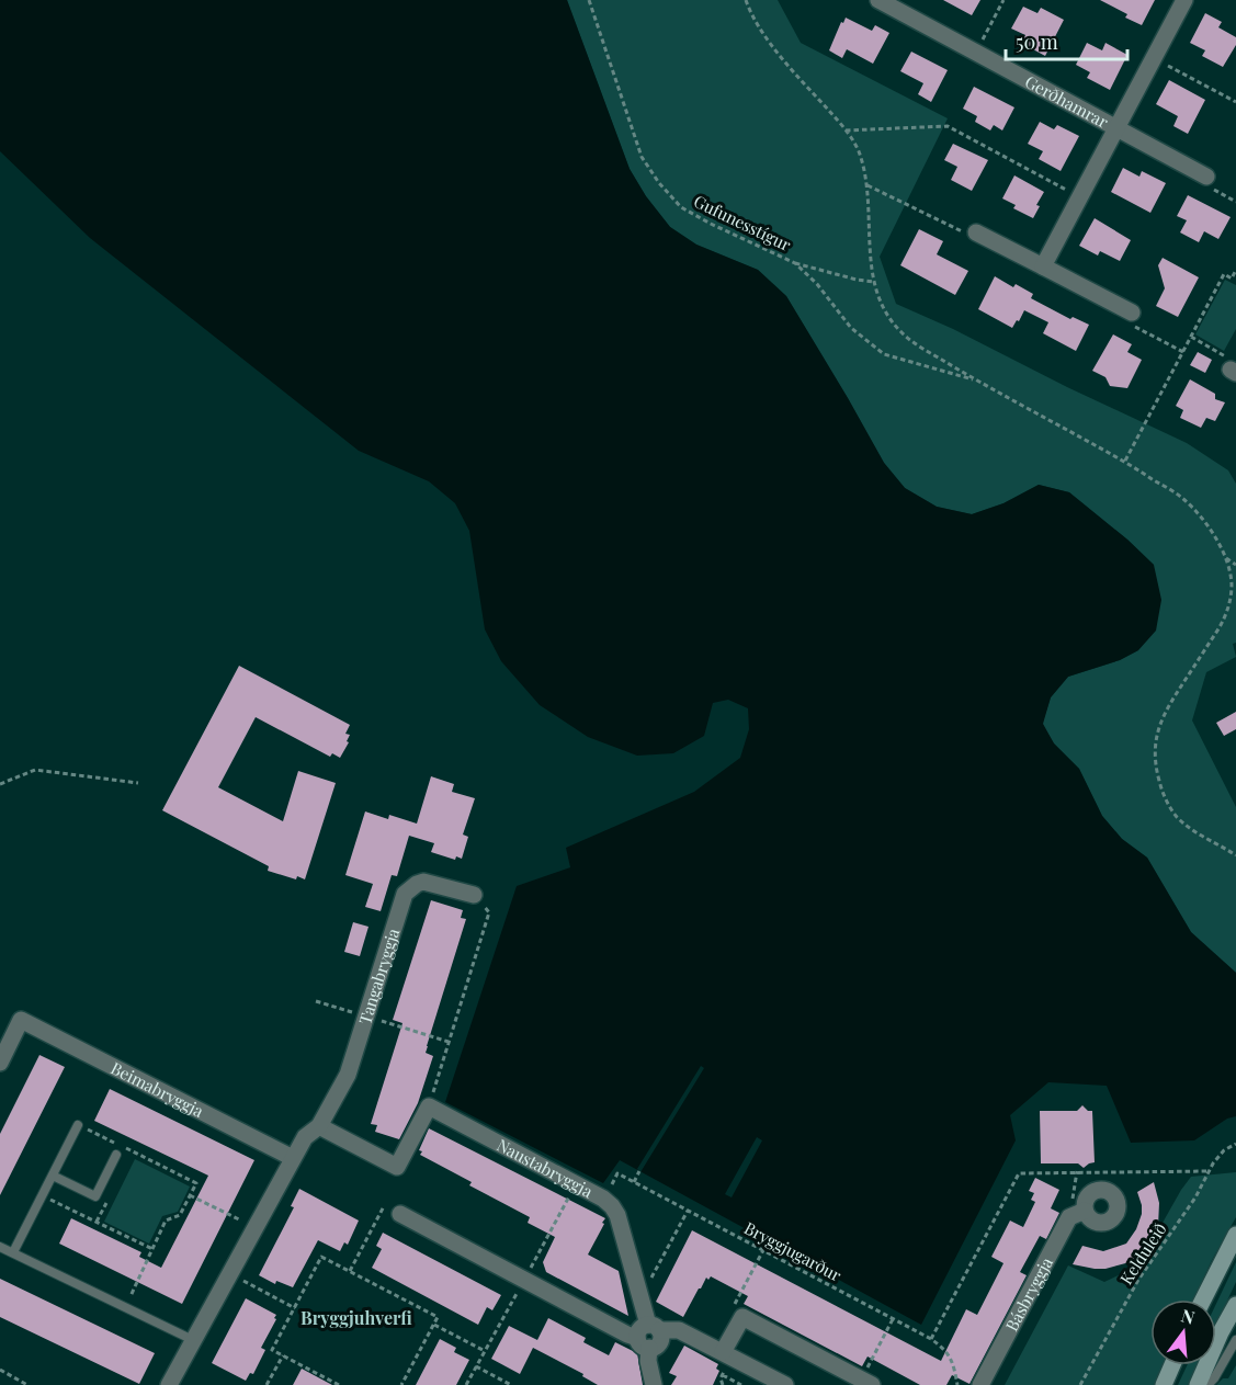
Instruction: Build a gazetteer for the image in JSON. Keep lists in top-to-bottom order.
{
  "streets": {
    "street": [
      "Gerðhamrar",
      "Tangabryggja",
      "Beimabryggja",
      "Naustabryggja",
      "Básbryggja"
    ],
    "path": ["Gufunesstígur", "Bryggjugarður", "Kelduleið"]
  },
  "crossings": [
    ["Tangabryggja", "Beimabryggja"]
  ],
  "districts": ["Bryggjuhverfi"],
  "scale_bar": "50 m",
  "north": "top"
}
